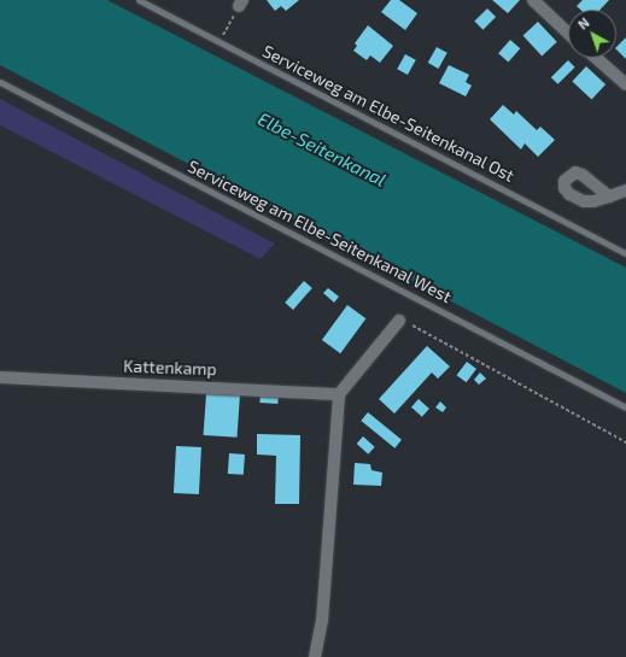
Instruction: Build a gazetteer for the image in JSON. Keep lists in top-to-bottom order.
{
  "streets": {
    "street": ["Kattenkamp"],
    "lane": ["Serviceweg am Elbe-Seitenkanal Ost", "Serviceweg am Elbe-Seitenkanal West"]
  },
  "water": ["Elbe-Seitenkanal"],
  "north": "top left"
}
